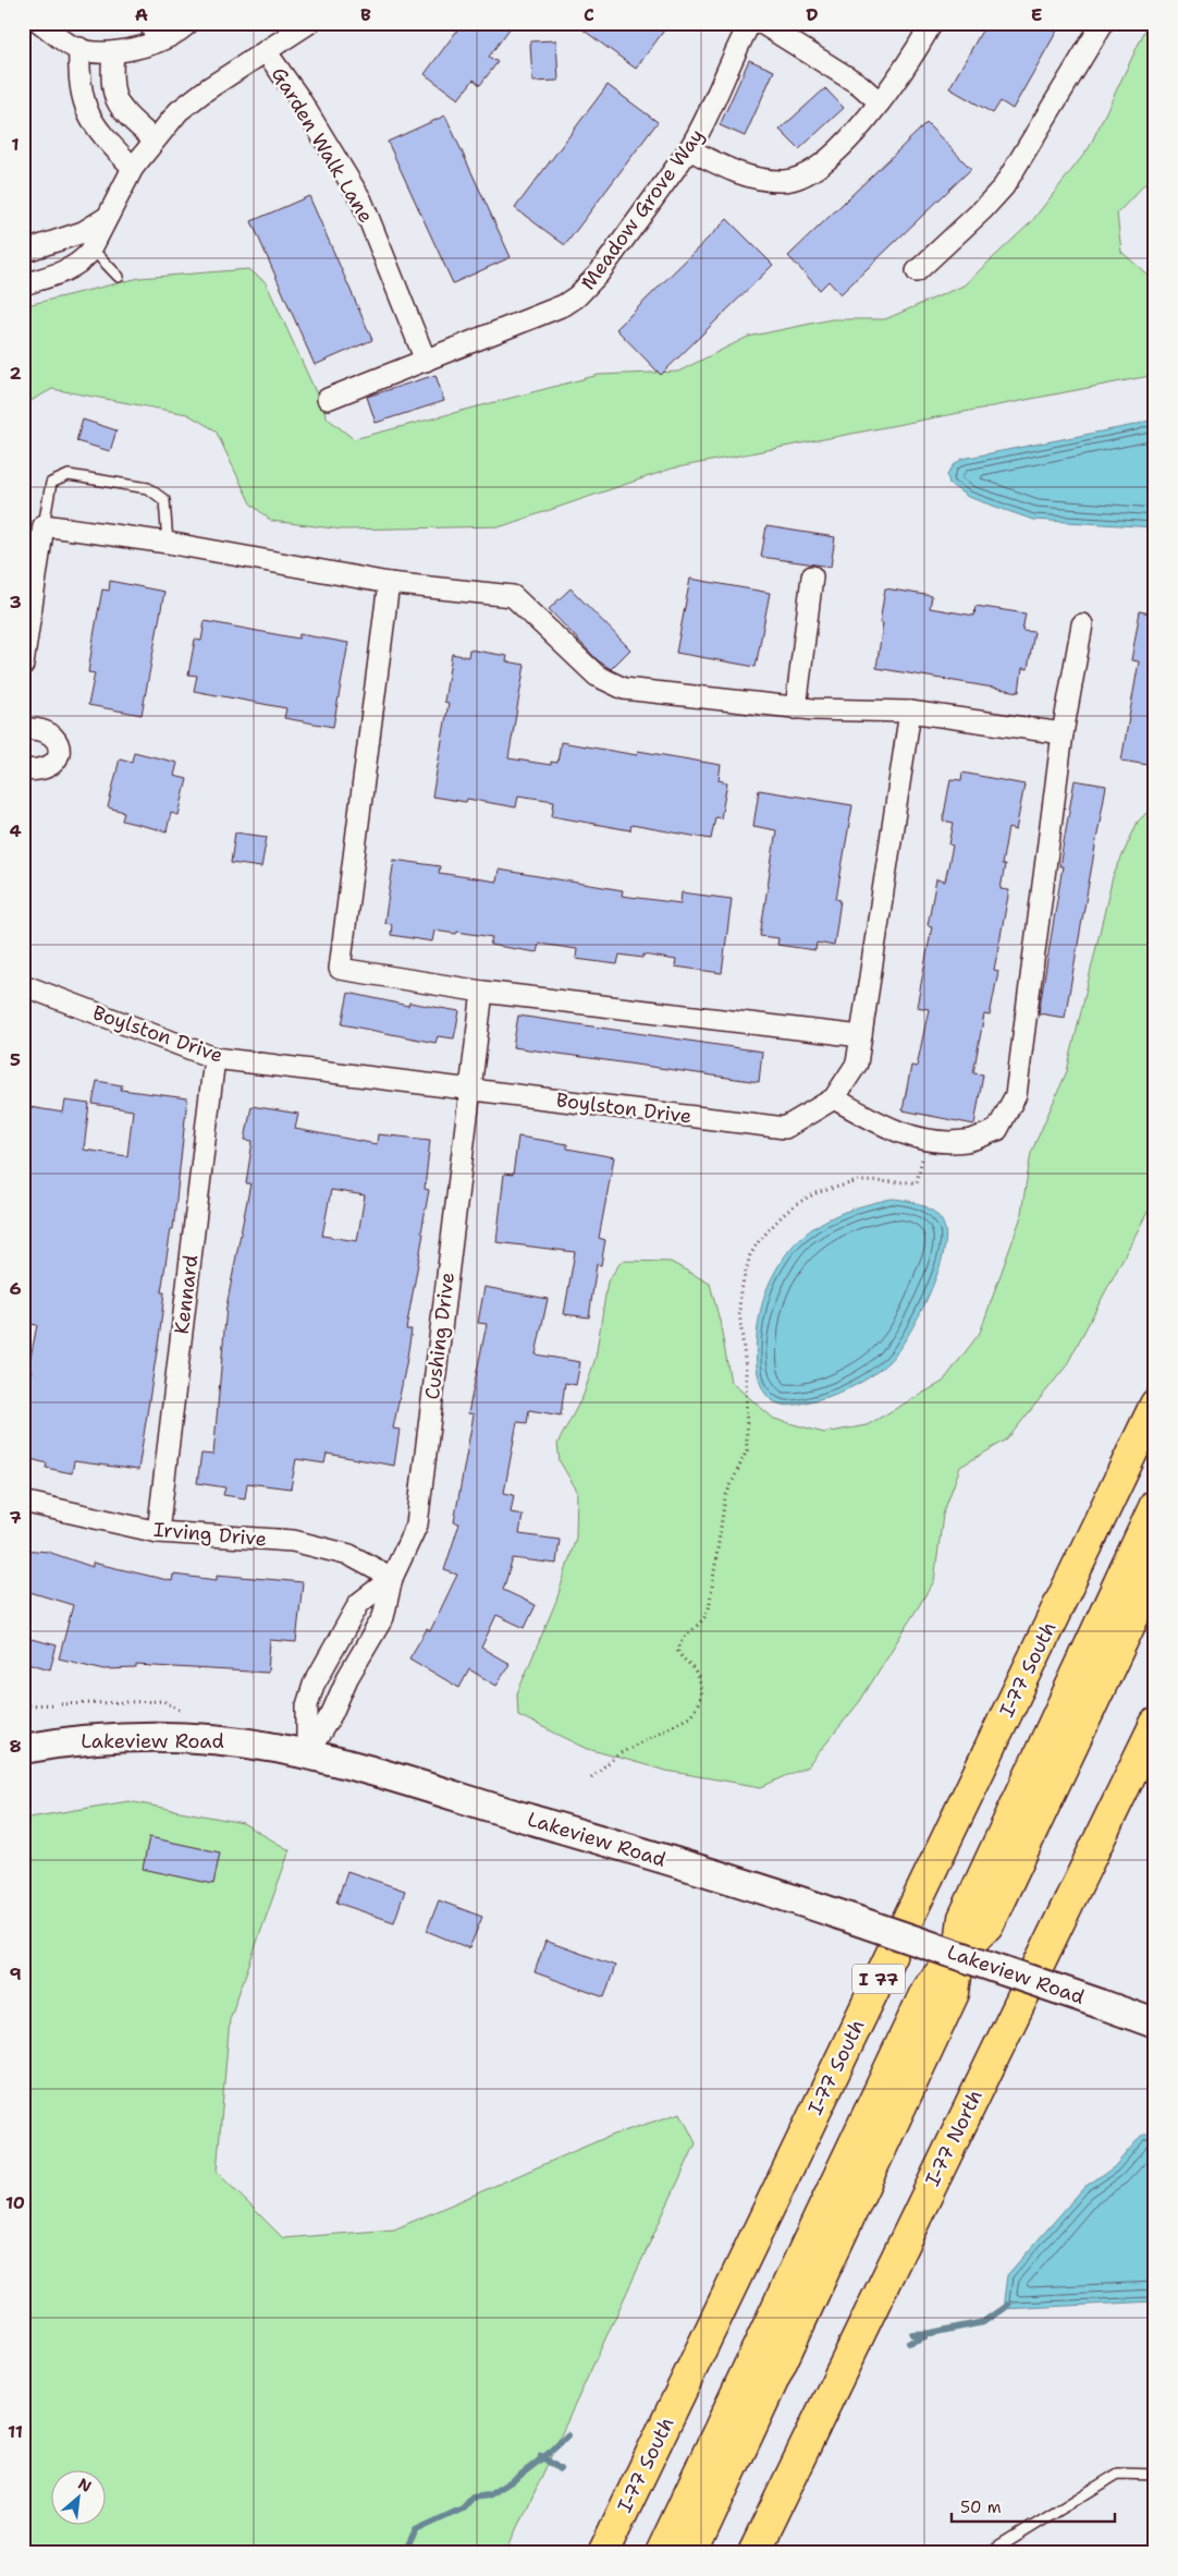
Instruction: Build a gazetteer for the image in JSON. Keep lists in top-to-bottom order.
{
  "streets": {
    "highway": ["I-77 South", "I 77", "I-77 North"],
    "main road": ["Lakeview Road"],
    "street": [
      "Garden Walk Lane",
      "Meadow Grove Way",
      "Boylston Drive",
      "Kennard",
      "Cushing Drive",
      "Irving Drive"
    ]
  },
  "crossings": [
    ["Garden Walk Lane", "Meadow Grove Way"],
    ["Boylston Drive", "Kennard"],
    ["Boylston Drive", "Cushing Drive"],
    ["Kennard", "Irving Drive"],
    ["Cushing Drive", "Irving Drive"],
    ["Cushing Drive", "Lakeview Road"]
  ],
  "scale_bar": "50 m",
  "north": "top right",
  "grid": {
    "columns": [
      "A",
      "B",
      "C",
      "D",
      "E"
    ],
    "rows": [
      "1",
      "2",
      "3",
      "4",
      "5",
      "6",
      "7",
      "8",
      "9",
      "10",
      "11"
    ]
  }
}
